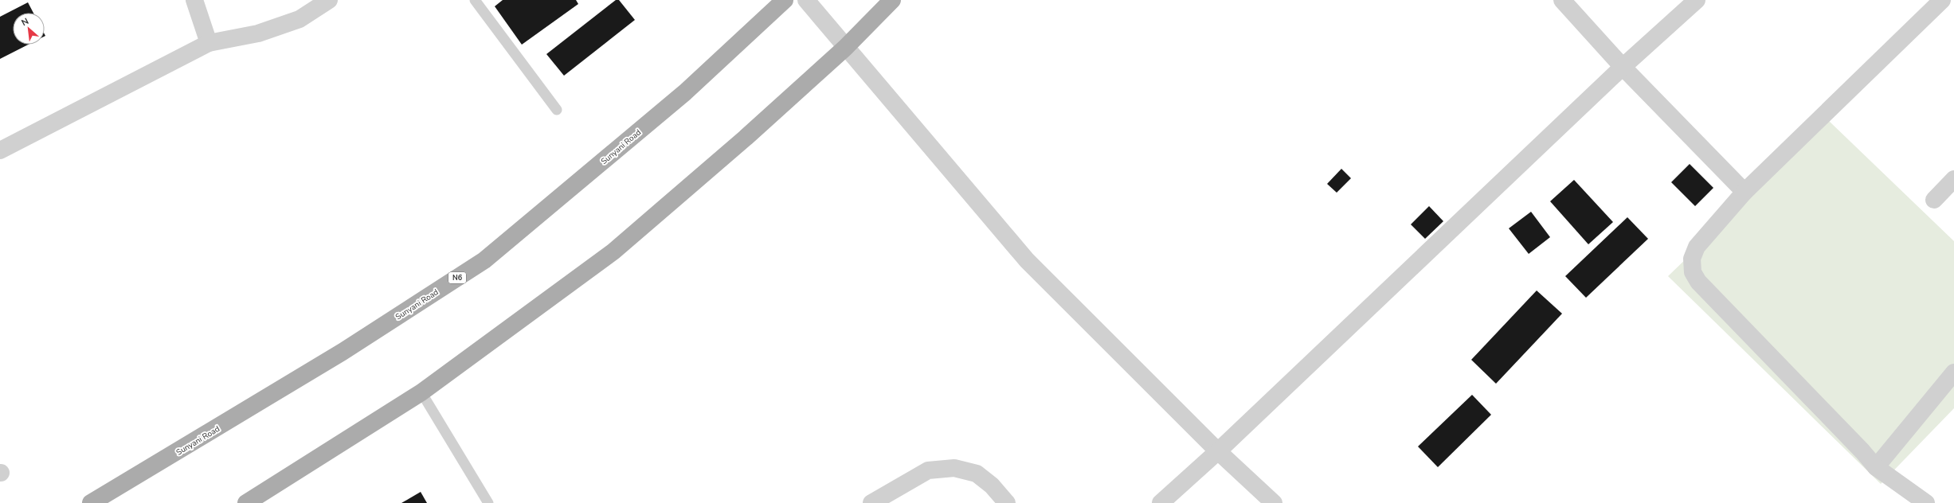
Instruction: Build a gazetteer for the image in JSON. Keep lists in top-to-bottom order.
{
  "streets": {
    "main road": ["Sunyani Road", "N6"]
  },
  "north": "top left"
}
